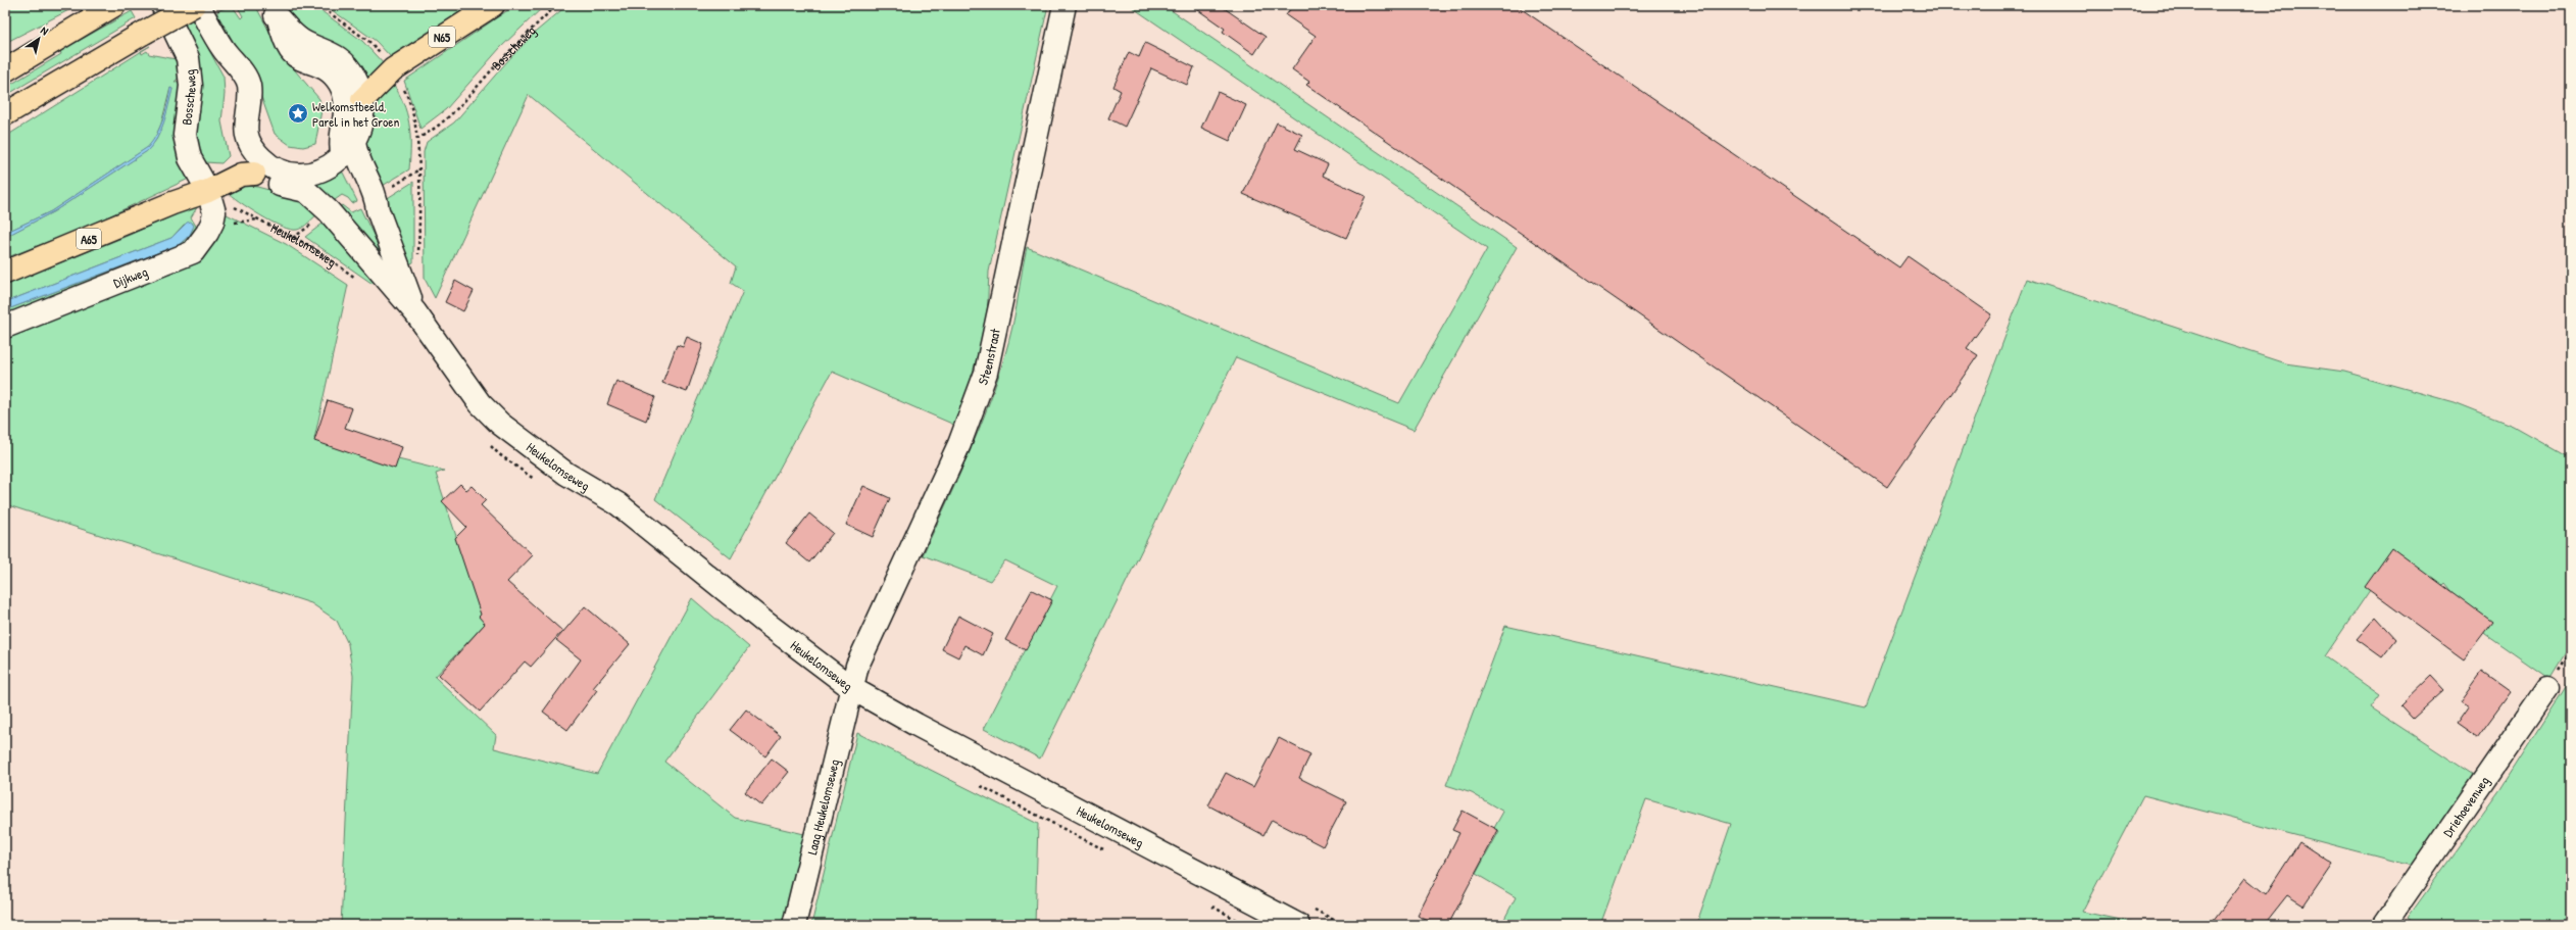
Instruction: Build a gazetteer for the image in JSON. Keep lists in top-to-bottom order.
{
  "streets": {
    "main road": ["N65", "A65"],
    "street": [
      "Bosscheweg",
      "Heukelomseweg",
      "Dijkweg",
      "Steenstraat",
      "Laag Heukelomseweg",
      "Driehoevenweg"
    ]
  },
  "crossings": [
    ["Bosscheweg", "A65"],
    ["Bosscheweg", "Heukelomseweg"],
    ["Bosscheweg", "Dijkweg"],
    ["A65", "Heukelomseweg"],
    ["A65", "Dijkweg"],
    ["Heukelomseweg", "Dijkweg"],
    ["Heukelomseweg", "Steenstraat"],
    ["Heukelomseweg", "Laag Heukelomseweg"],
    ["Steenstraat", "Laag Heukelomseweg"]
  ],
  "places": {
    "place": ["Welkomstbeeld, Parel in het Groen"]
  },
  "north": "top right"
}
